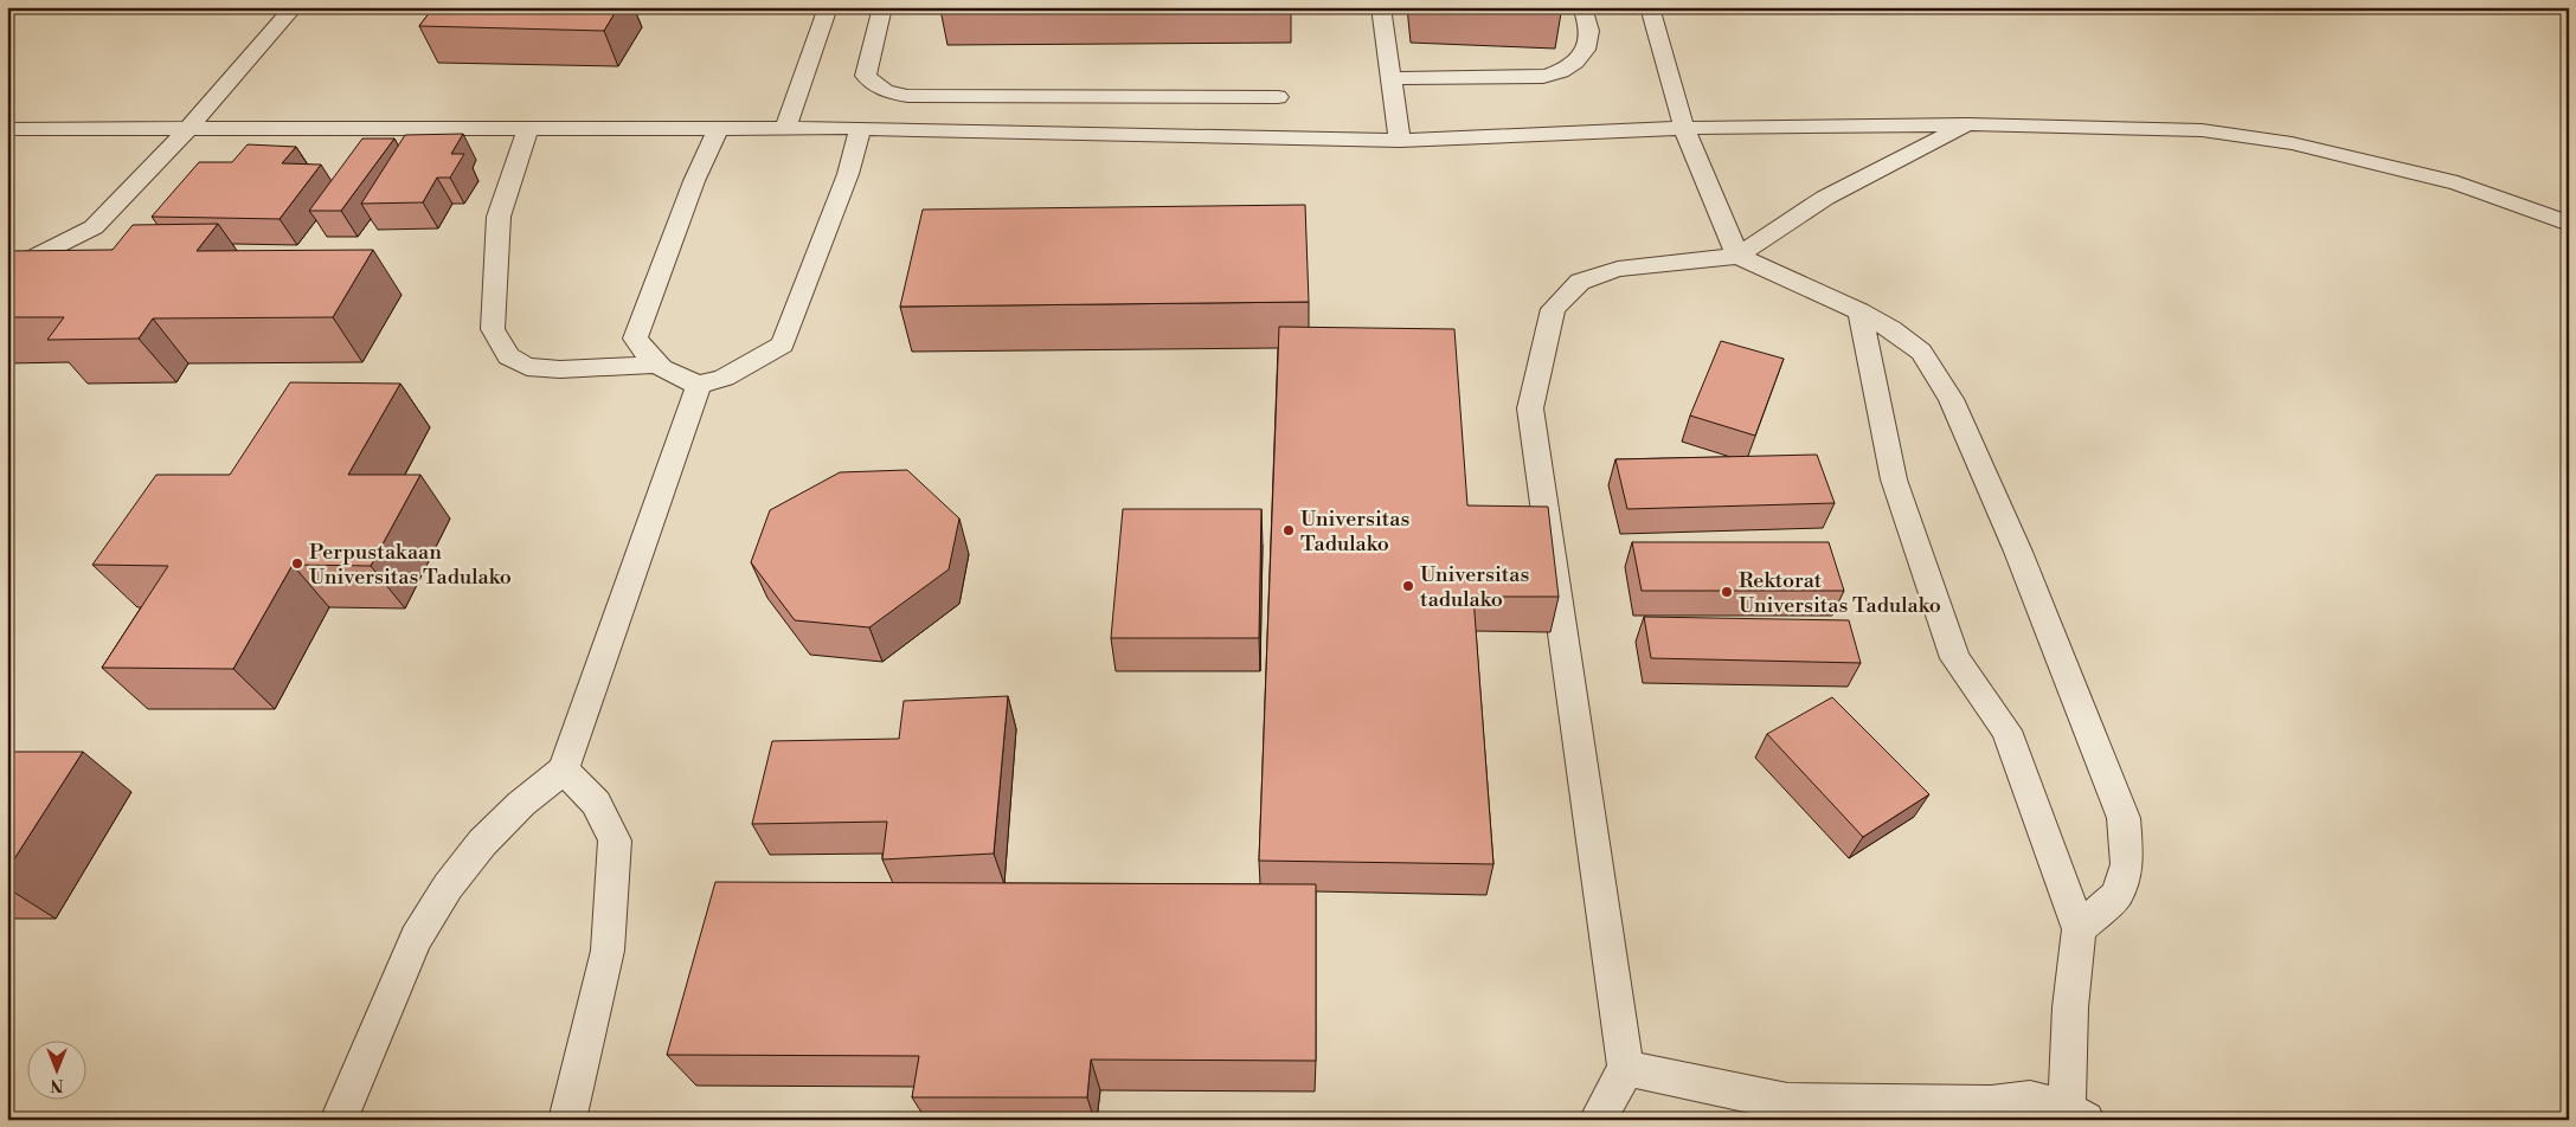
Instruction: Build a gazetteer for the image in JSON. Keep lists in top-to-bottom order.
{
  "places": [
    "Universitas Tadulako",
    "Perpustakaan Universitas Tadulako",
    "Universitas tadulako",
    "Rektorat Universitas Tadulako"
  ],
  "north": "bottom"
}
